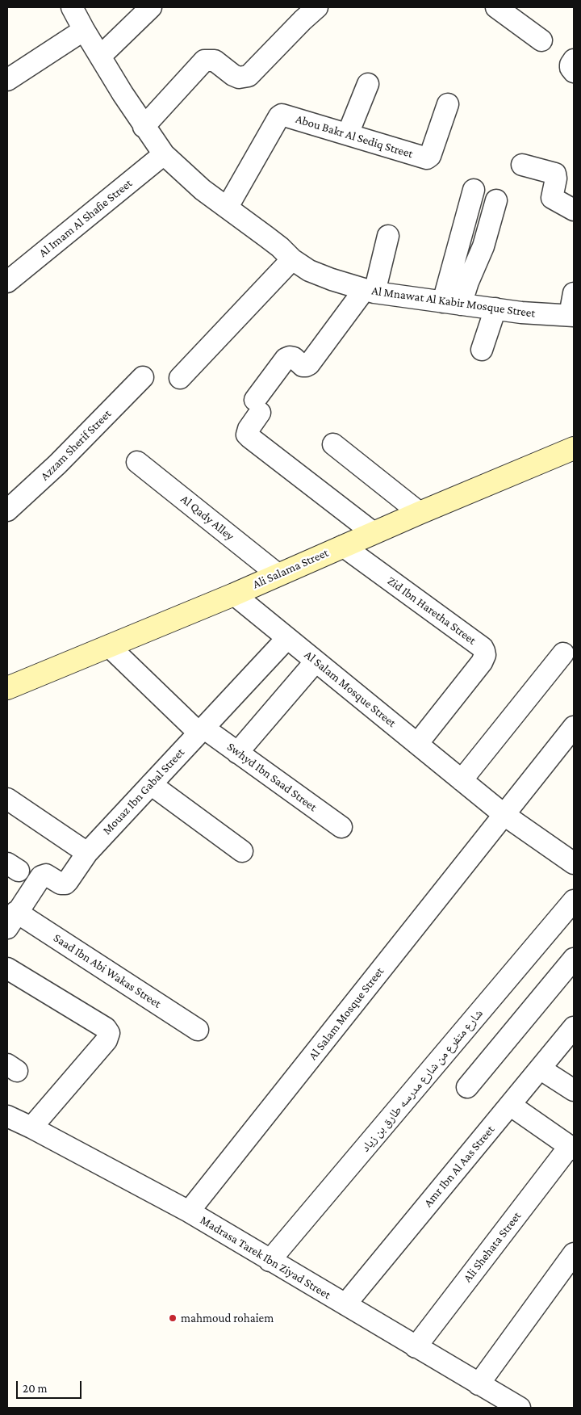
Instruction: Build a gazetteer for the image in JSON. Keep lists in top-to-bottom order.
{
  "streets": {
    "street": [
      "Abou Bakr Al Sediq Street",
      "Al Imam Al Shafie Street",
      "Al Mnawat Al Kabir Mosque Street",
      "Azzam Sherif Street",
      "Al Qady Alley",
      "Ali Salama Street",
      "Zid Ibn Haretha Street",
      "Al Salam Mosque Street",
      "Swhyd Ibn Saad Street",
      "Mouaz Ibn Gabal Street",
      "Saad Ibn Abi Wakas Street",
      "شارع متفرع من شارع مدرسه طارق بن زياد",
      "Amr Ibn Al Aas Street",
      "Ali Shehata Street",
      "Madrasa Tarek Ibn Ziyad Street"
    ]
  },
  "crossings": [
    ["Abou Bakr Al Sediq Street", "Al Mnawat Al Kabir Mosque Street"],
    ["Al Imam Al Shafie Street", "Al Mnawat Al Kabir Mosque Street"],
    ["Al Qady Alley", "Ali Salama Street"],
    ["Ali Salama Street", "Zid Ibn Haretha Street"],
    ["Ali Salama Street", "Al Salam Mosque Street"],
    ["Ali Salama Street", "Swhyd Ibn Saad Street"],
    ["Zid Ibn Haretha Street", "Al Salam Mosque Street"],
    ["Al Salam Mosque Street", "Mouaz Ibn Gabal Street"],
    ["Al Salam Mosque Street", "Madrasa Tarek Ibn Ziyad Street"],
    ["Swhyd Ibn Saad Street", "Mouaz Ibn Gabal Street"],
    ["Mouaz Ibn Gabal Street", "Saad Ibn Abi Wakas Street"],
    ["شارع متفرع من شارع مدرسه طارق بن زياد", "Madrasa Tarek Ibn Ziyad Street"],
    ["Amr Ibn Al Aas Street", "Madrasa Tarek Ibn Ziyad Street"],
    ["Ali Shehata Street", "Madrasa Tarek Ibn Ziyad Street"]
  ],
  "places": ["mahmoud rohaiem"],
  "scale_bar": "20 m"
}
